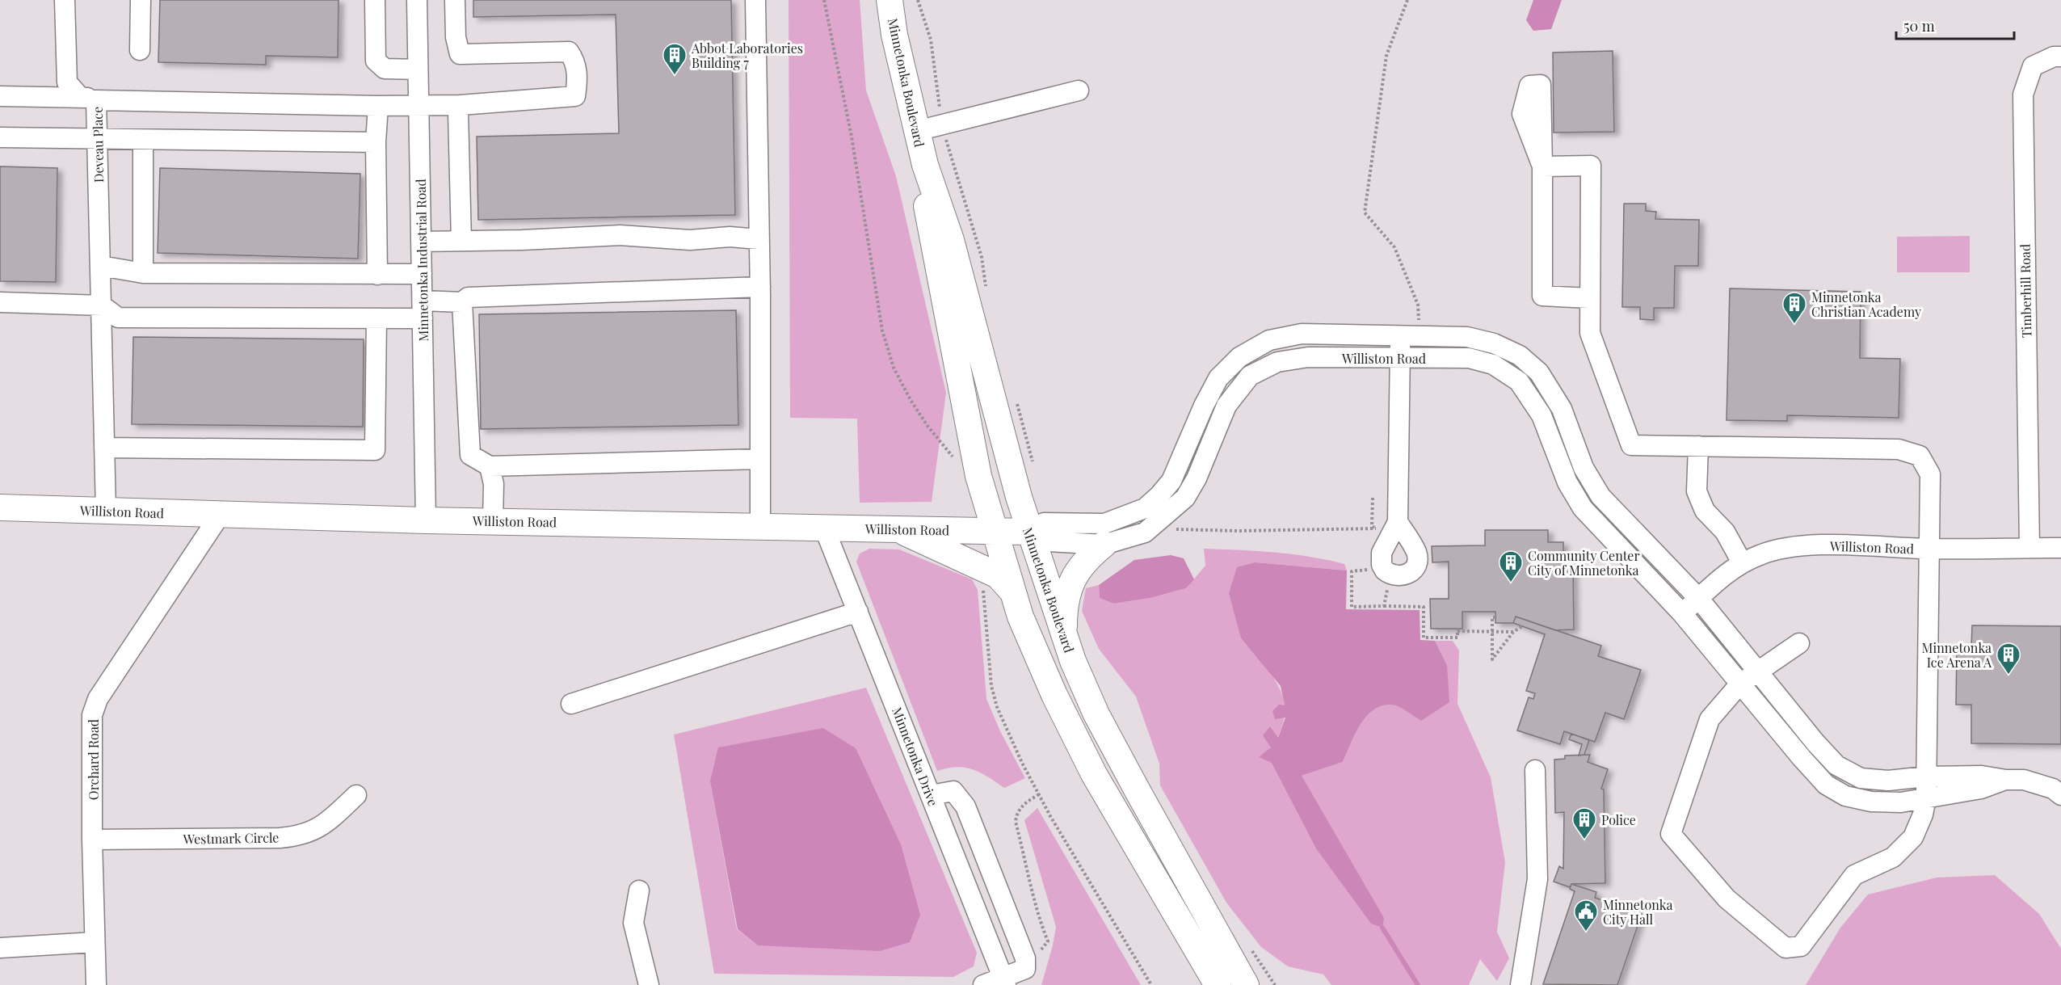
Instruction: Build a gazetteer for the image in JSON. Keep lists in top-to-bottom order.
{
  "streets": {
    "main road": ["Minnetonka Boulevard", "Williston Road"],
    "street": [
      "Deveau Place",
      "Minnetonka Industrial Road",
      "Timberhill Road",
      "Minnetonka Drive",
      "Orchard Road",
      "Westmark Circle"
    ]
  },
  "crossings": [
    ["Minnetonka Boulevard", "Williston Road"],
    ["Deveau Place", "Minnetonka Industrial Road"],
    ["Deveau Place", "Williston Road"],
    ["Minnetonka Industrial Road", "Williston Road"],
    ["Timberhill Road", "Williston Road"],
    ["Williston Road", "Minnetonka Drive"],
    ["Williston Road", "Orchard Road"],
    ["Orchard Road", "Westmark Circle"]
  ],
  "places": {
    "building": [
      "Abbot Laboratories Building 7",
      "Minnetonka Christian Academy",
      "Community Center City of Minnetonka",
      "Minnetonka Ice Arena A",
      "Police"
    ],
    "public building": ["Minnetonka City Hall"]
  },
  "scale_bar": "50 m"
}
